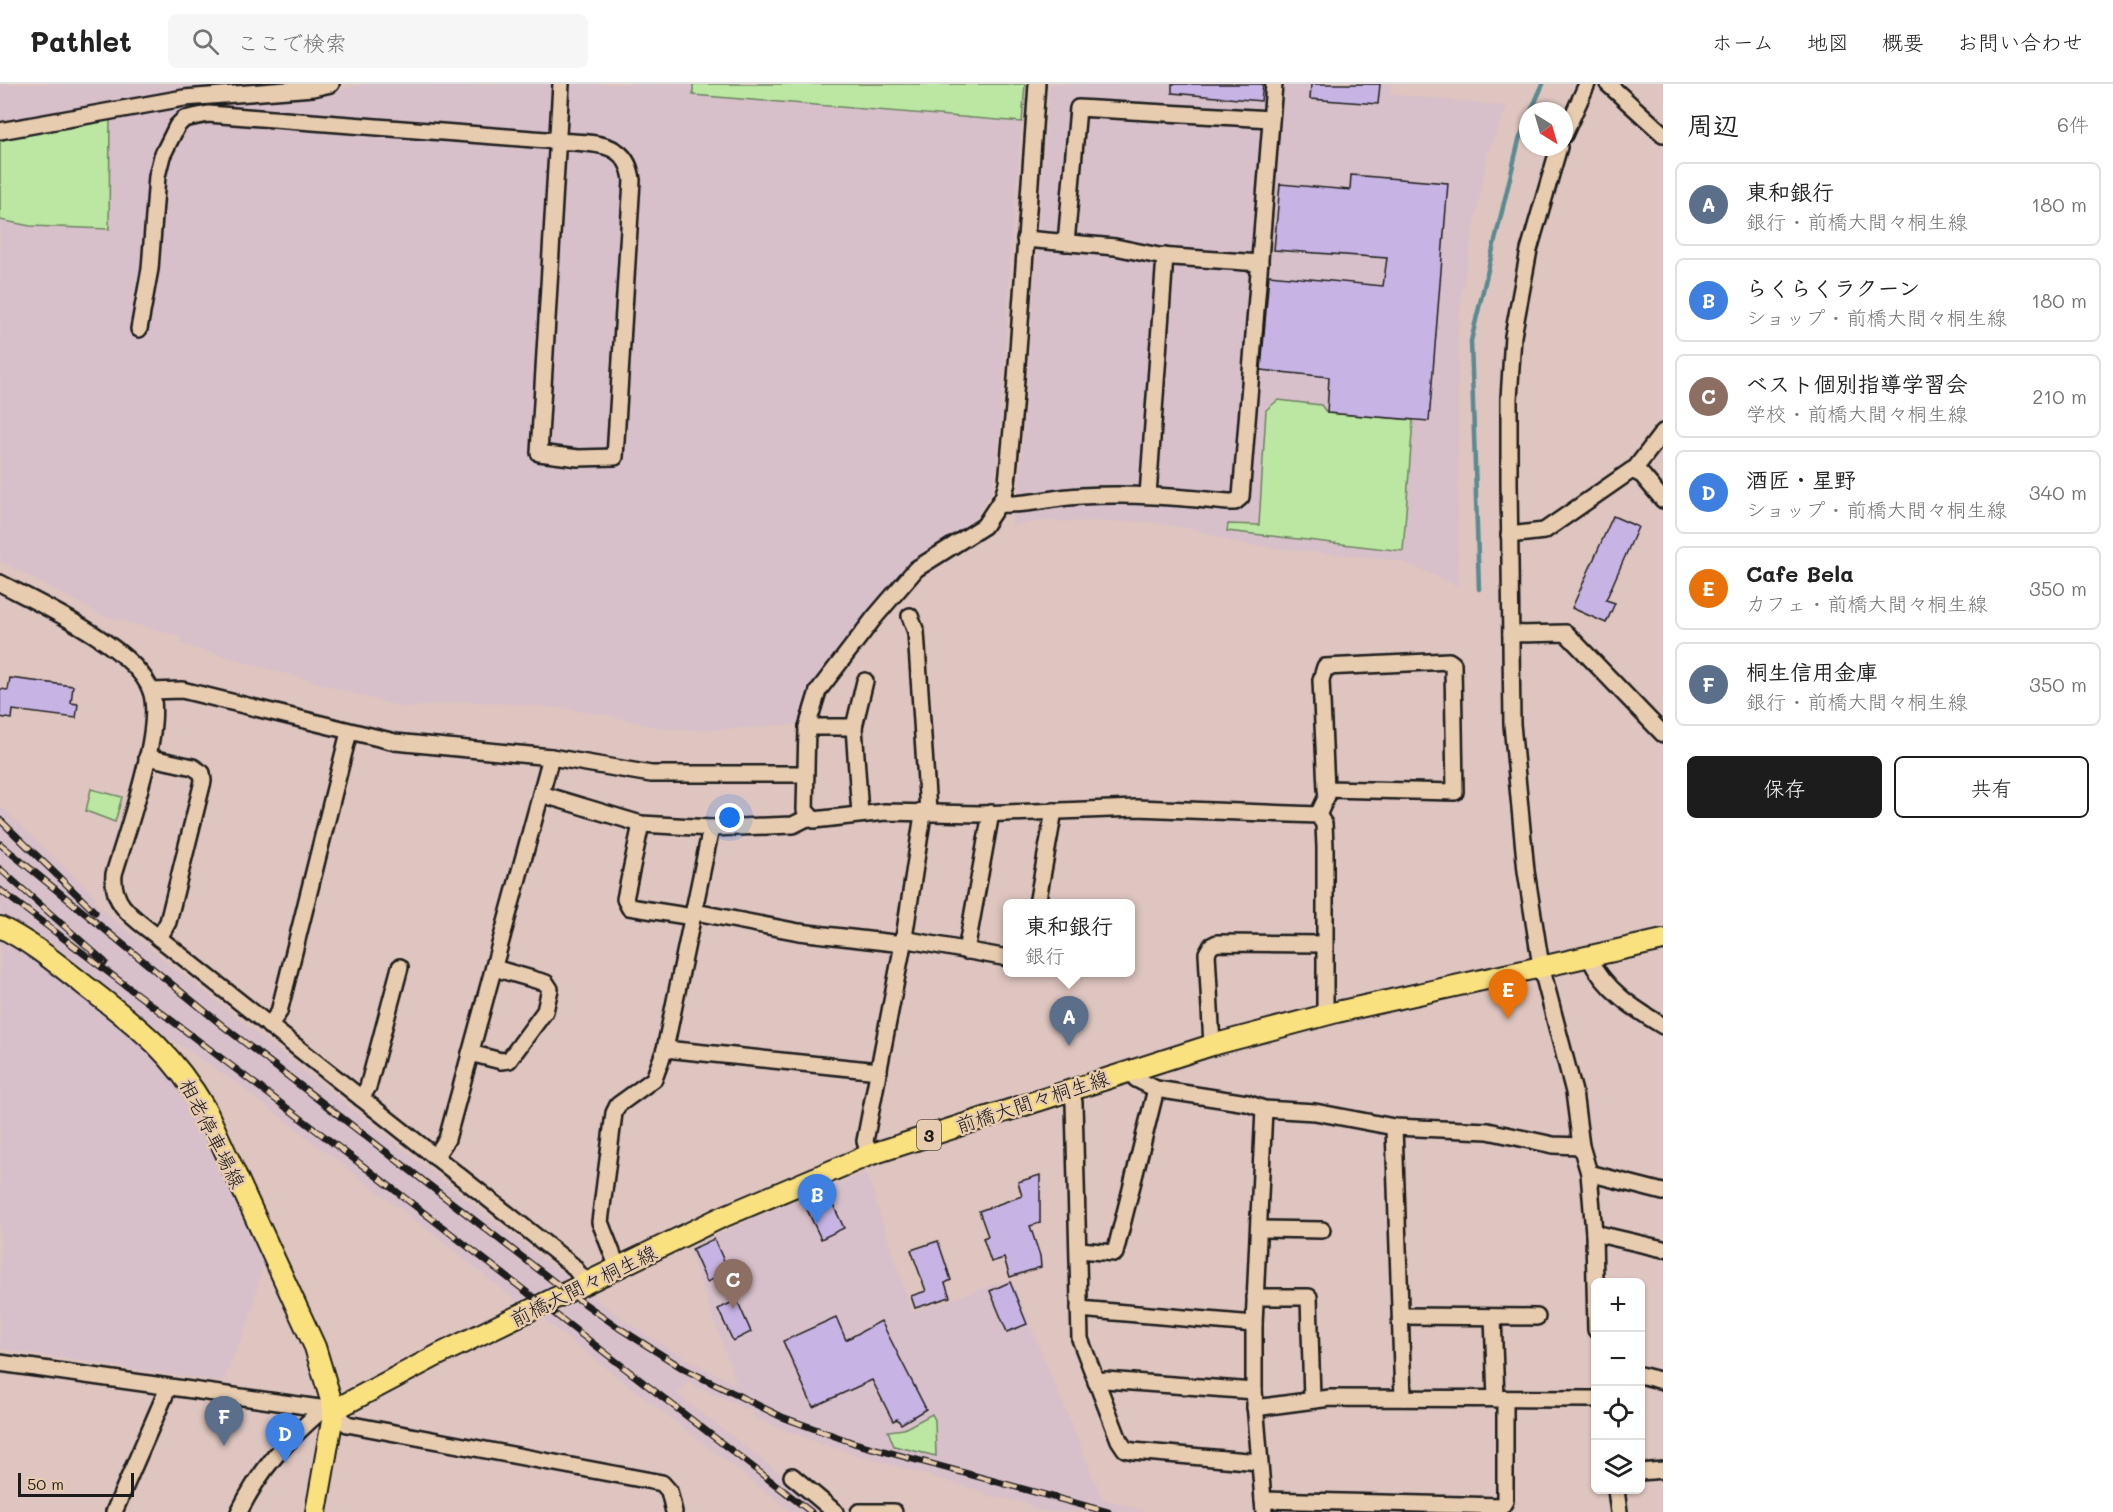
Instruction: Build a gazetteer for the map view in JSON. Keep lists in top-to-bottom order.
{
  "streets": {
    "main road": ["前橋大間々桐生線", "相老停車場線", "3"]
  },
  "crossings": [
    ["前橋大間々桐生線", "相老停車場線"]
  ],
  "scale_bar": "50 m",
  "north": "bottom right",
  "page": {
    "header": "Pathlet",
    "search": "ここで検索",
    "nav": [
      "ホーム",
      "地図",
      "概要",
      "お問い合わせ"
    ],
    "heading": ["周辺", "6件"],
    "list": [
      {
        "mark": "A",
        "name": "東和銀行",
        "note": "銀行 · 前橋大間々桐生線",
        "value": "180 m"
      },
      {
        "mark": "B",
        "name": "らくらくラクーン",
        "note": "ショップ · 前橋大間々桐生線",
        "value": "180 m"
      },
      {
        "mark": "C",
        "name": "ベスト個別指導学習会",
        "note": "学校 · 前橋大間々桐生線",
        "value": "210 m"
      },
      {
        "mark": "D",
        "name": "酒匠・星野",
        "note": "ショップ · 前橋大間々桐生線",
        "value": "340 m"
      },
      {
        "mark": "E",
        "name": "Cafe Bela",
        "note": "カフェ · 前橋大間々桐生線",
        "value": "350 m"
      },
      {
        "mark": "F",
        "name": "桐生信用金庫",
        "note": "銀行 · 前橋大間々桐生線",
        "value": "350 m"
      }
    ],
    "buttons": ["保存", "共有"],
    "popup": ["東和銀行", "銀行"],
    "pins": [
      "E",
      "A",
      "B",
      "C",
      "F",
      "D"
    ],
    "map_buttons": ["+", "−"],
    "scale": "50 m"
  }
}
